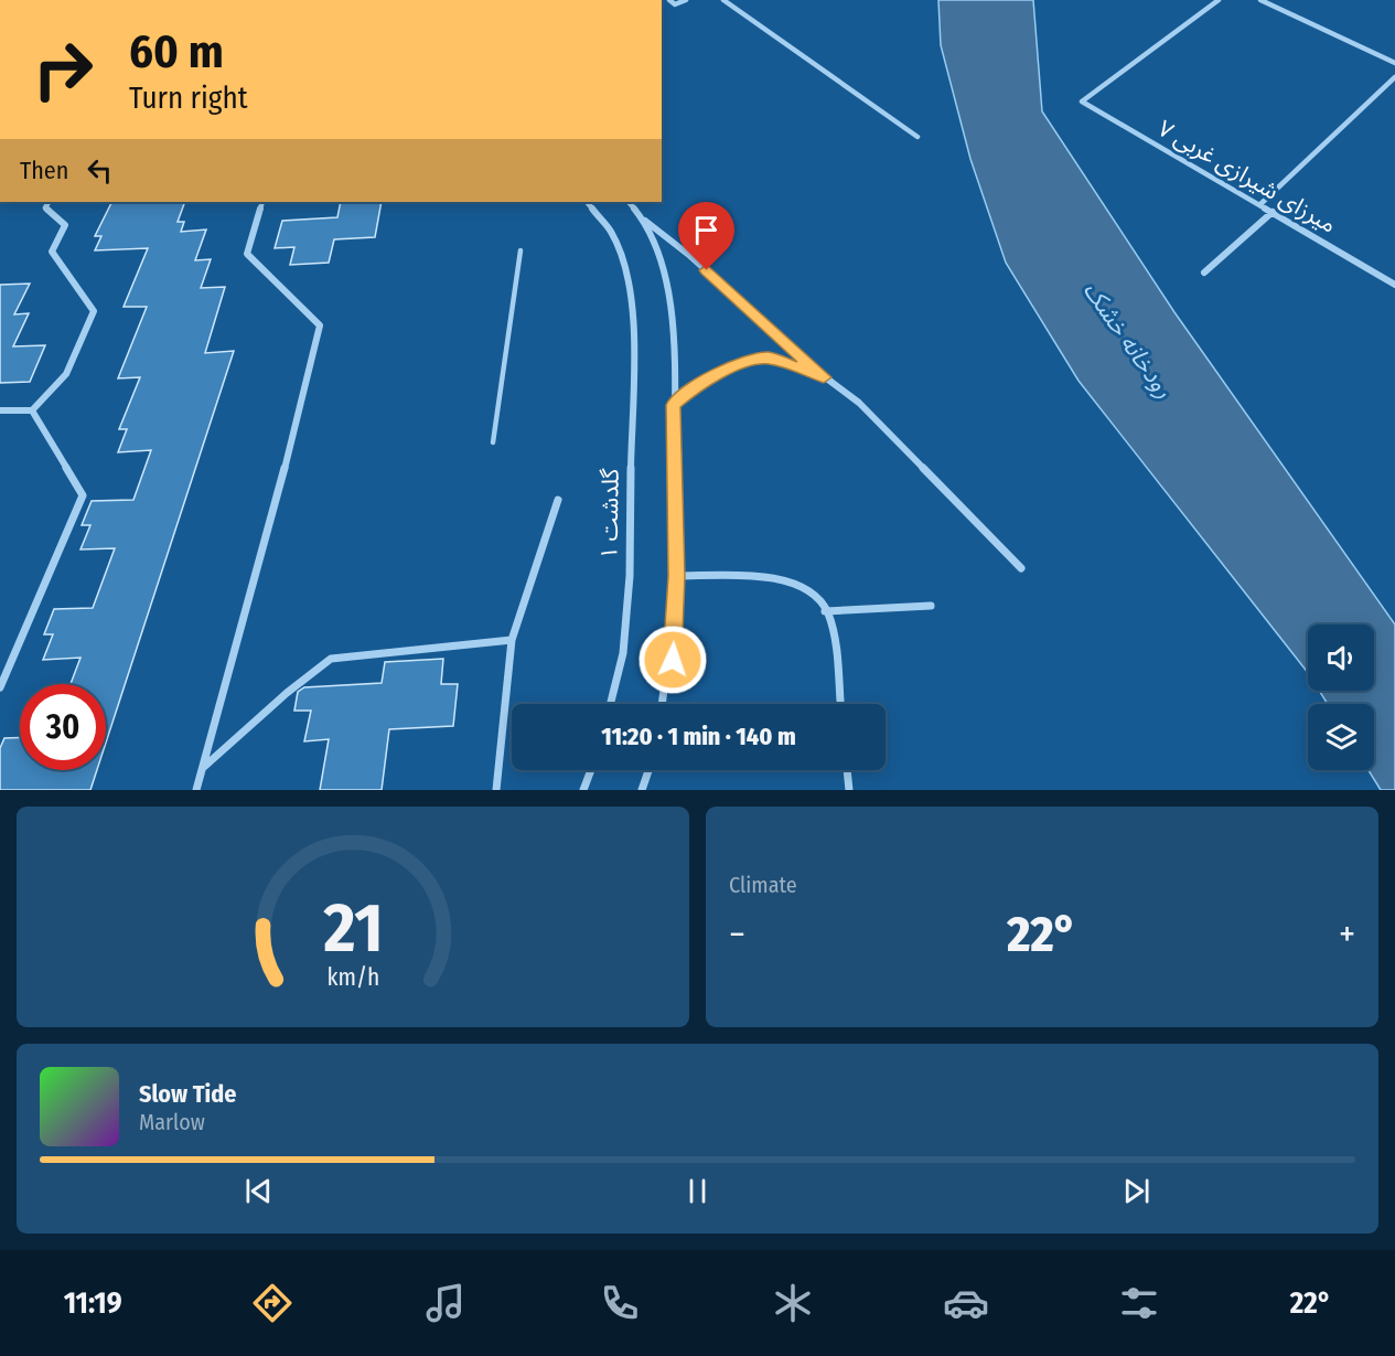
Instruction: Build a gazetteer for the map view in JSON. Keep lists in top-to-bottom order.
{
  "streets": {
    "street": ["۷ میرزای شیرازی غربی", "گلدشت ۱"]
  },
  "water": ["رودخانه خشک"],
  "page": {
    "turn": ["60 m", "Turn right"],
    "then": "Then",
    "limit": "30",
    "trip": "11:20 · 1 min · 140 m",
    "tile": "Climate",
    "heat": ["−", "22°", "+"],
    "song": ["Slow Tide", "Marlow"],
    "tabs": ["11:19", "22°"],
    "gauge": ["21", "km/h"]
  }
}
